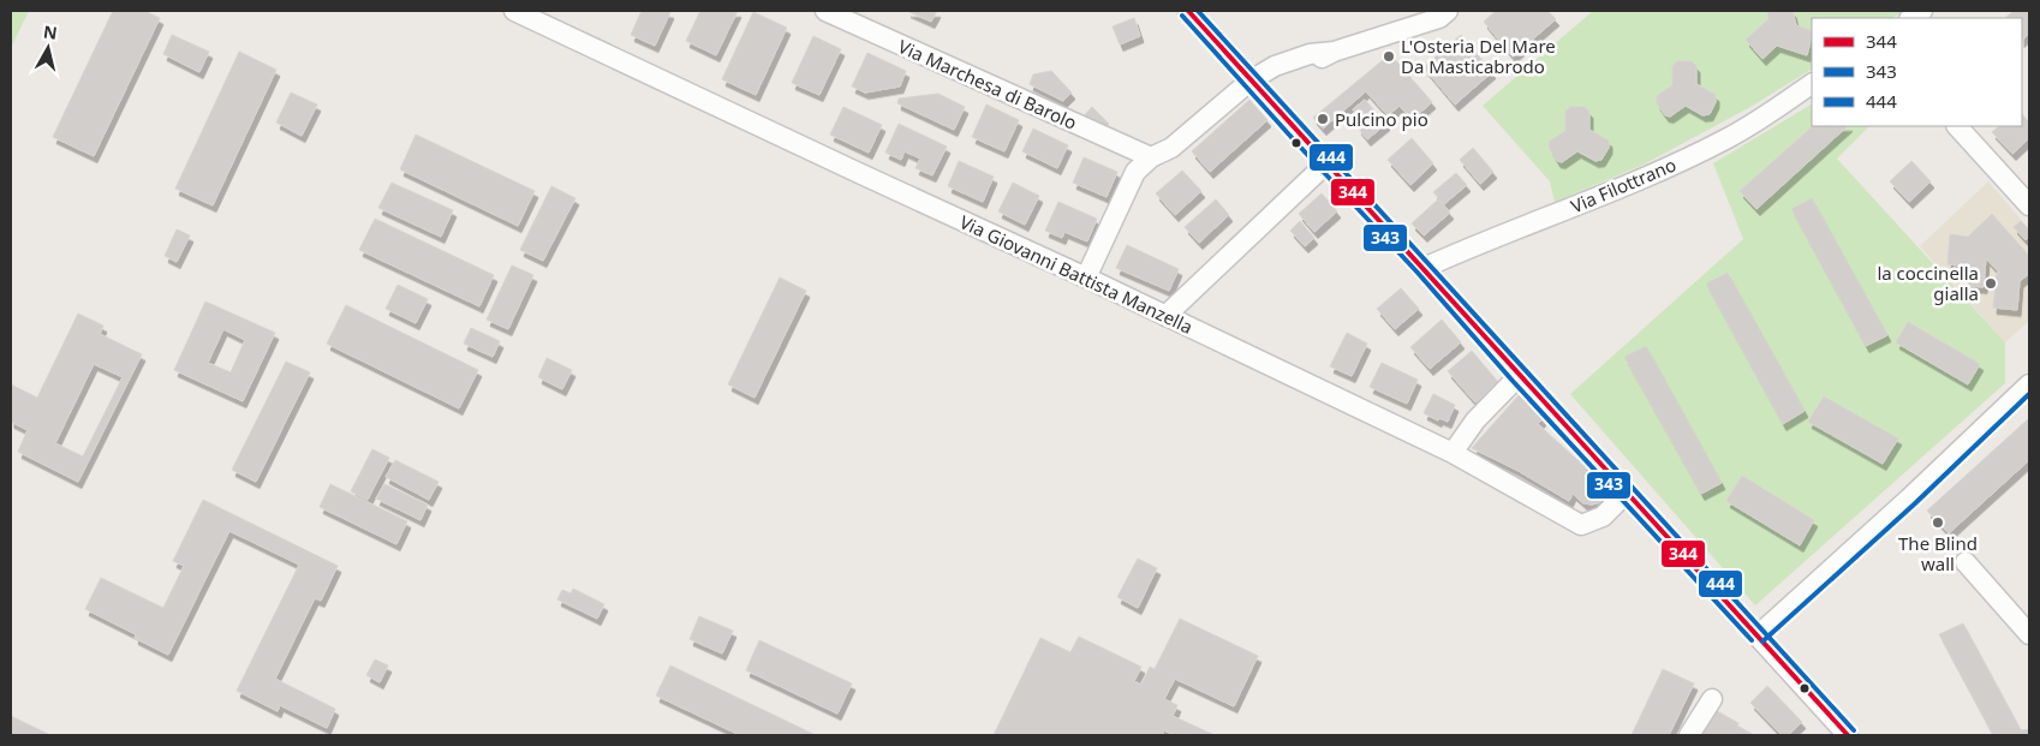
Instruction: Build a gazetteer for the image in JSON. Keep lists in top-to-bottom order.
{
  "streets": {
    "street": ["Via Marchesa di Barolo", "Via Filottrano", "Via Giovanni Battista Manzella"]
  },
  "places": [
    "L'Osteria Del Mare Da Masticabrodo",
    "Pulcino pio",
    "la coccinella gialla",
    "The Blind wall"
  ],
  "lines": ["transit line 344", "transit line 444", "transit line 343"],
  "legend": ["344", "343", "444"],
  "north": "top"
}
